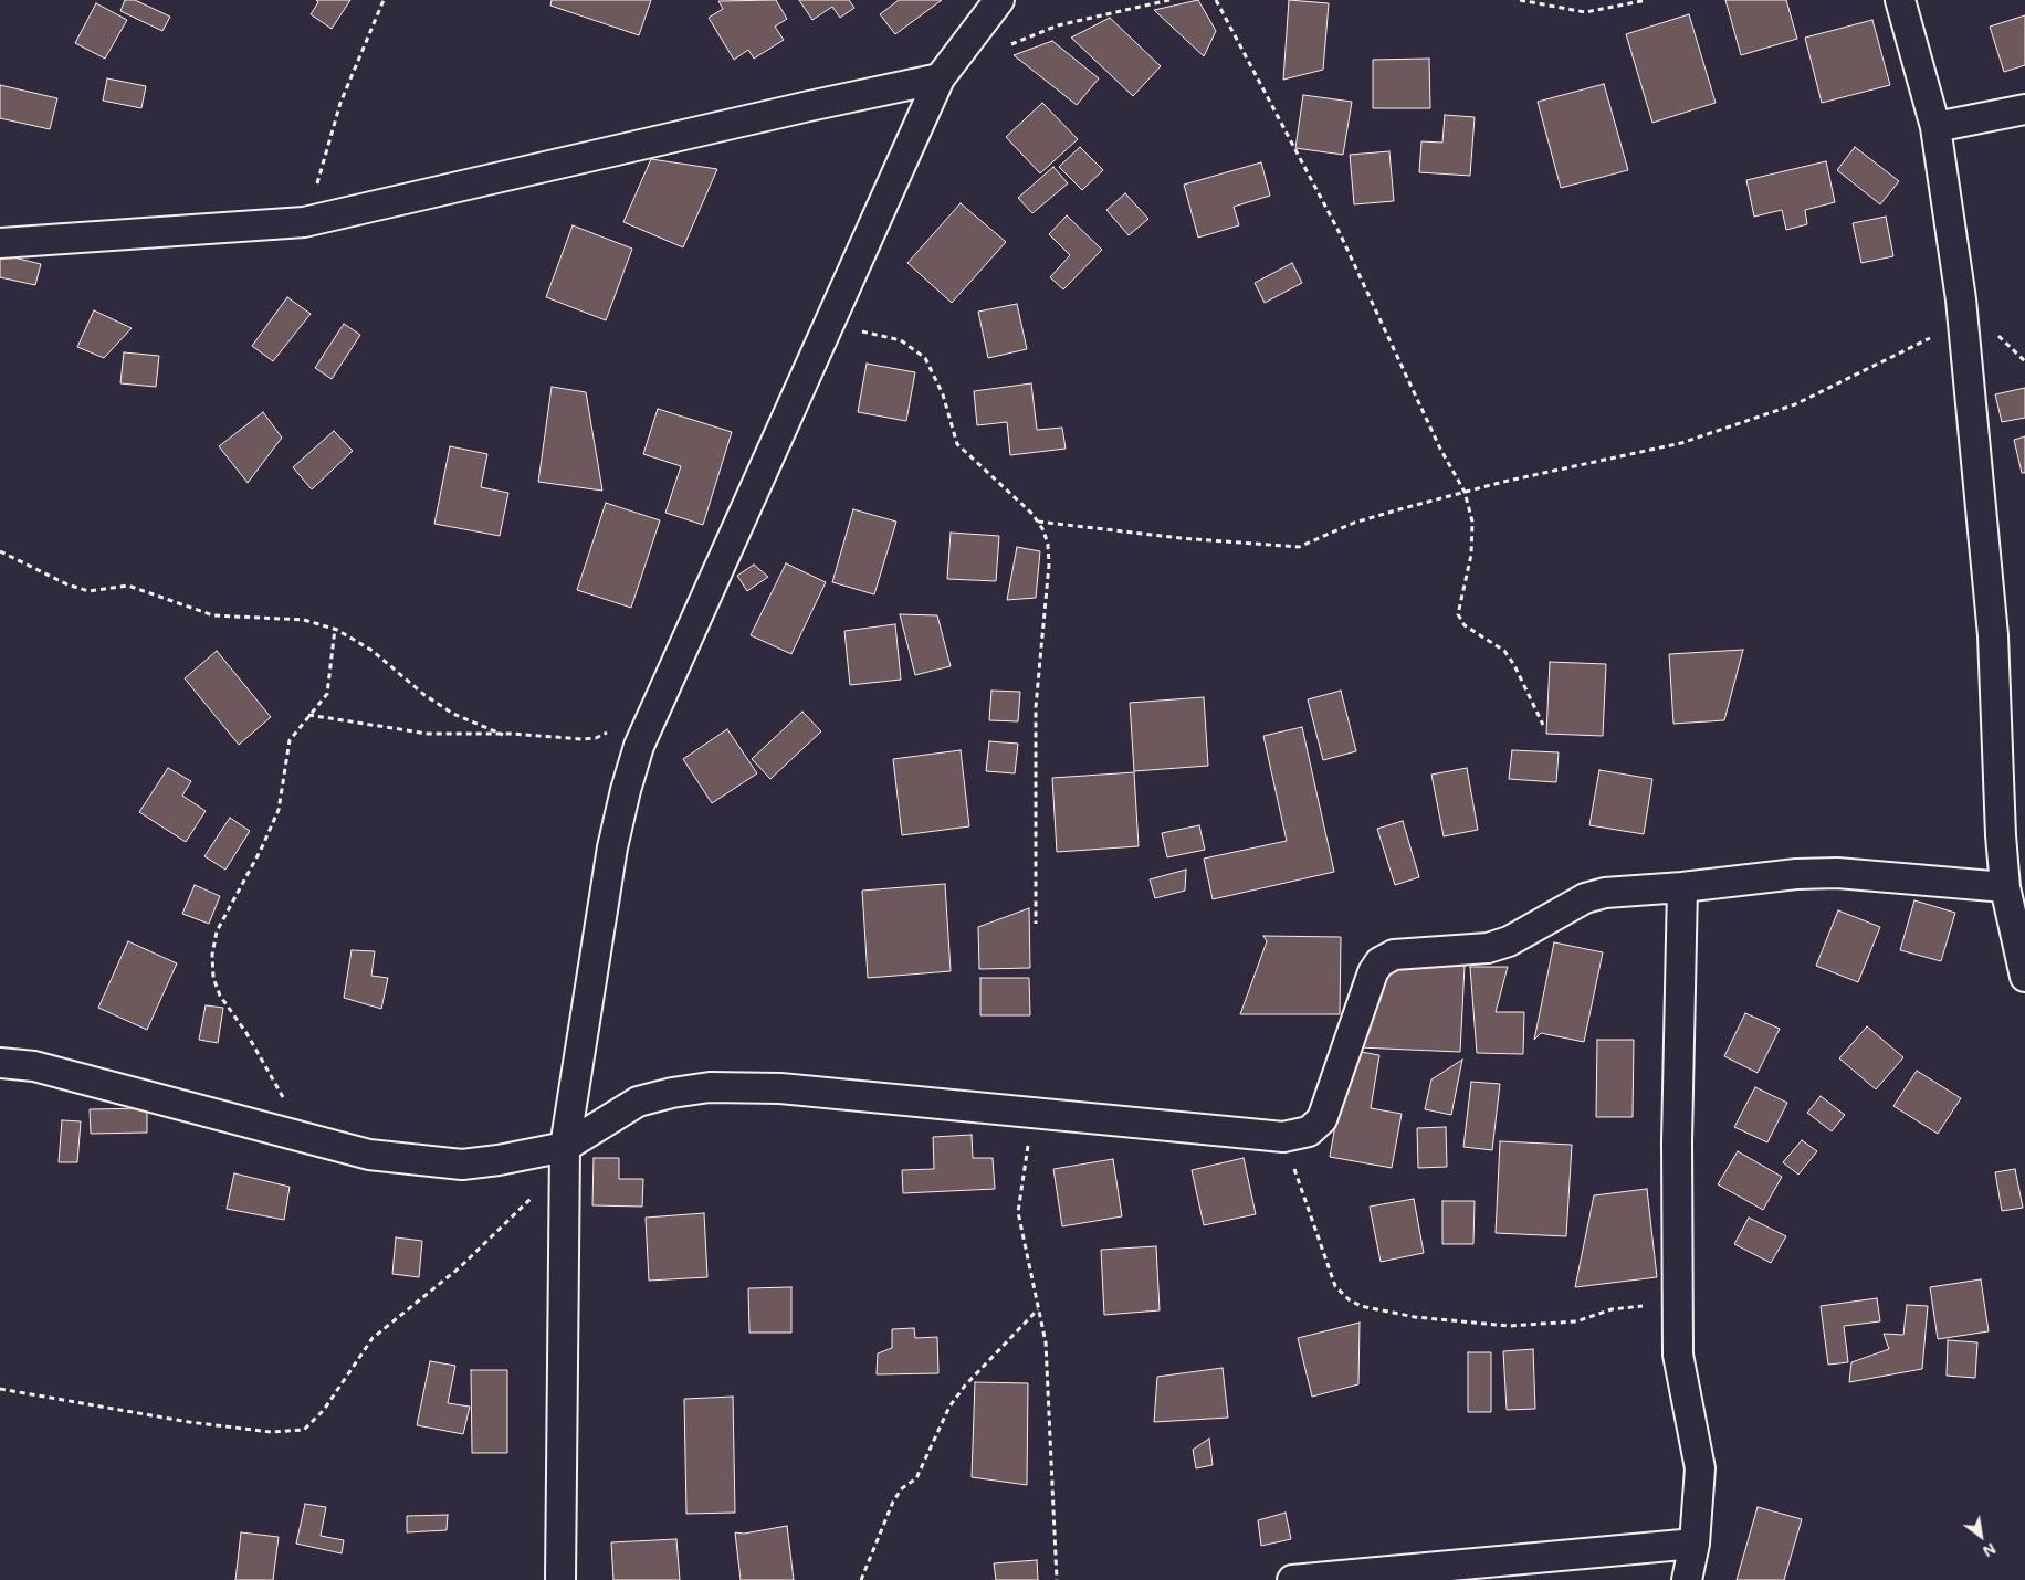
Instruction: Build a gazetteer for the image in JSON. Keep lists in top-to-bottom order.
{
  "north": "bottom right"
}
